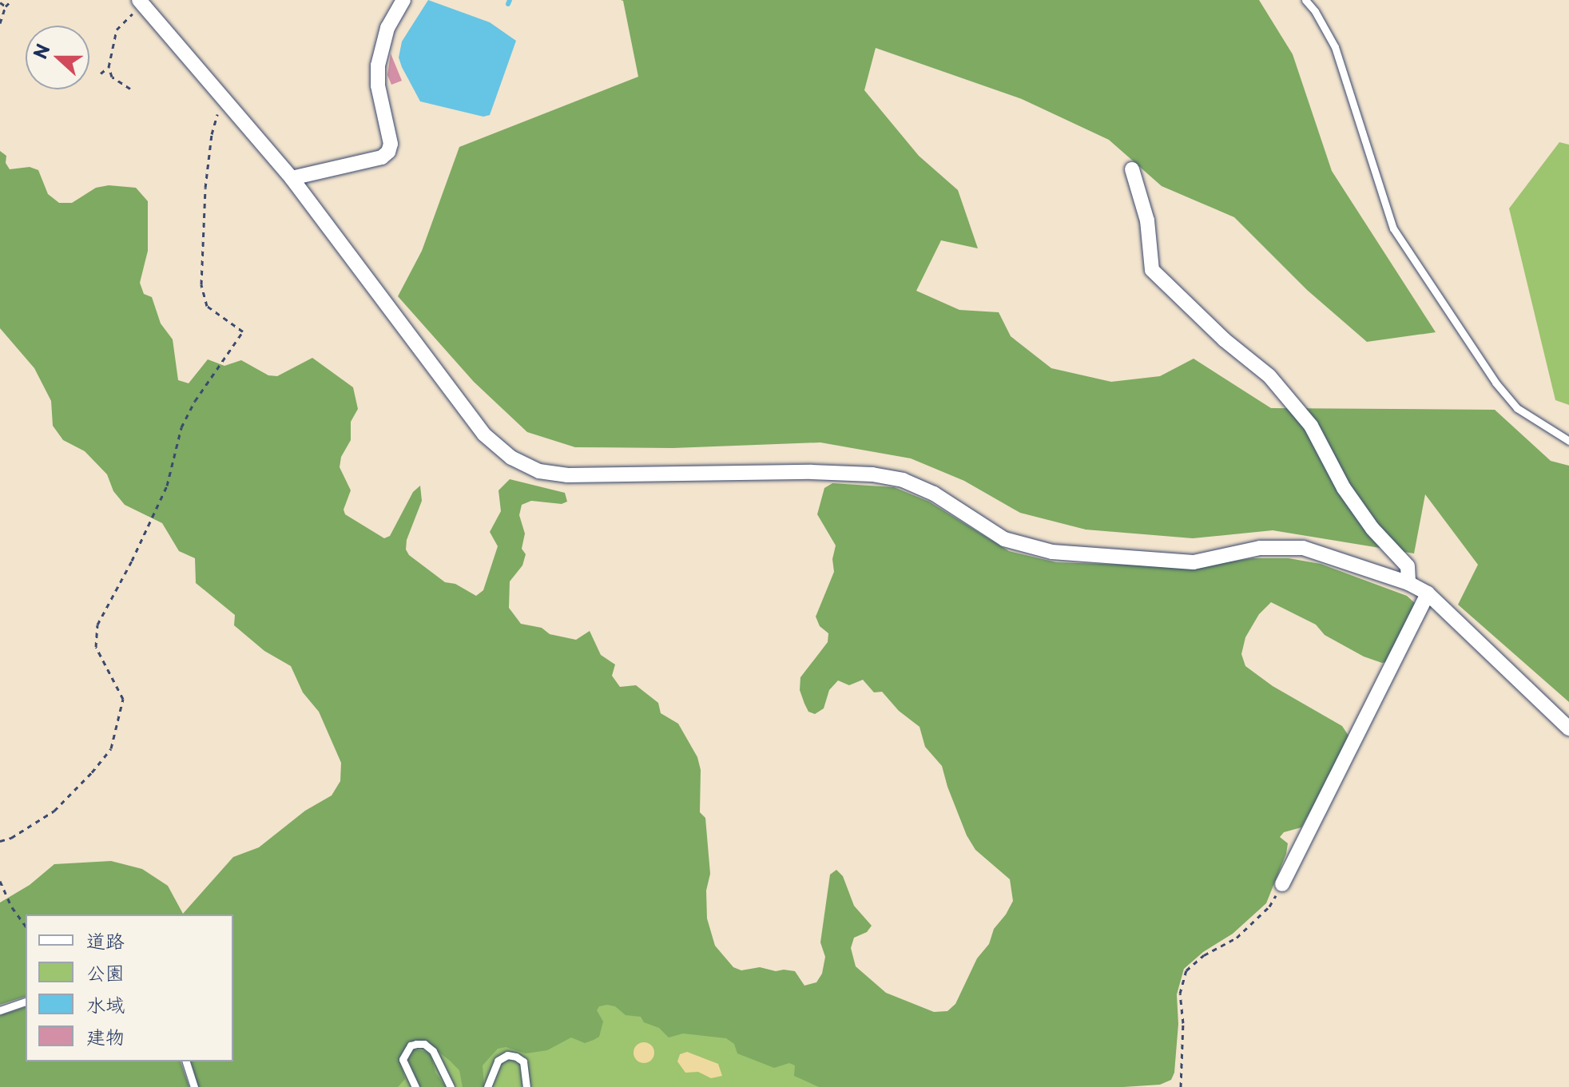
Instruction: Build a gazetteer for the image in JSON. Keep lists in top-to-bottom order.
{
  "legend": [
    "道路",
    "公園",
    "水域",
    "建物"
  ],
  "north": "left"
}
